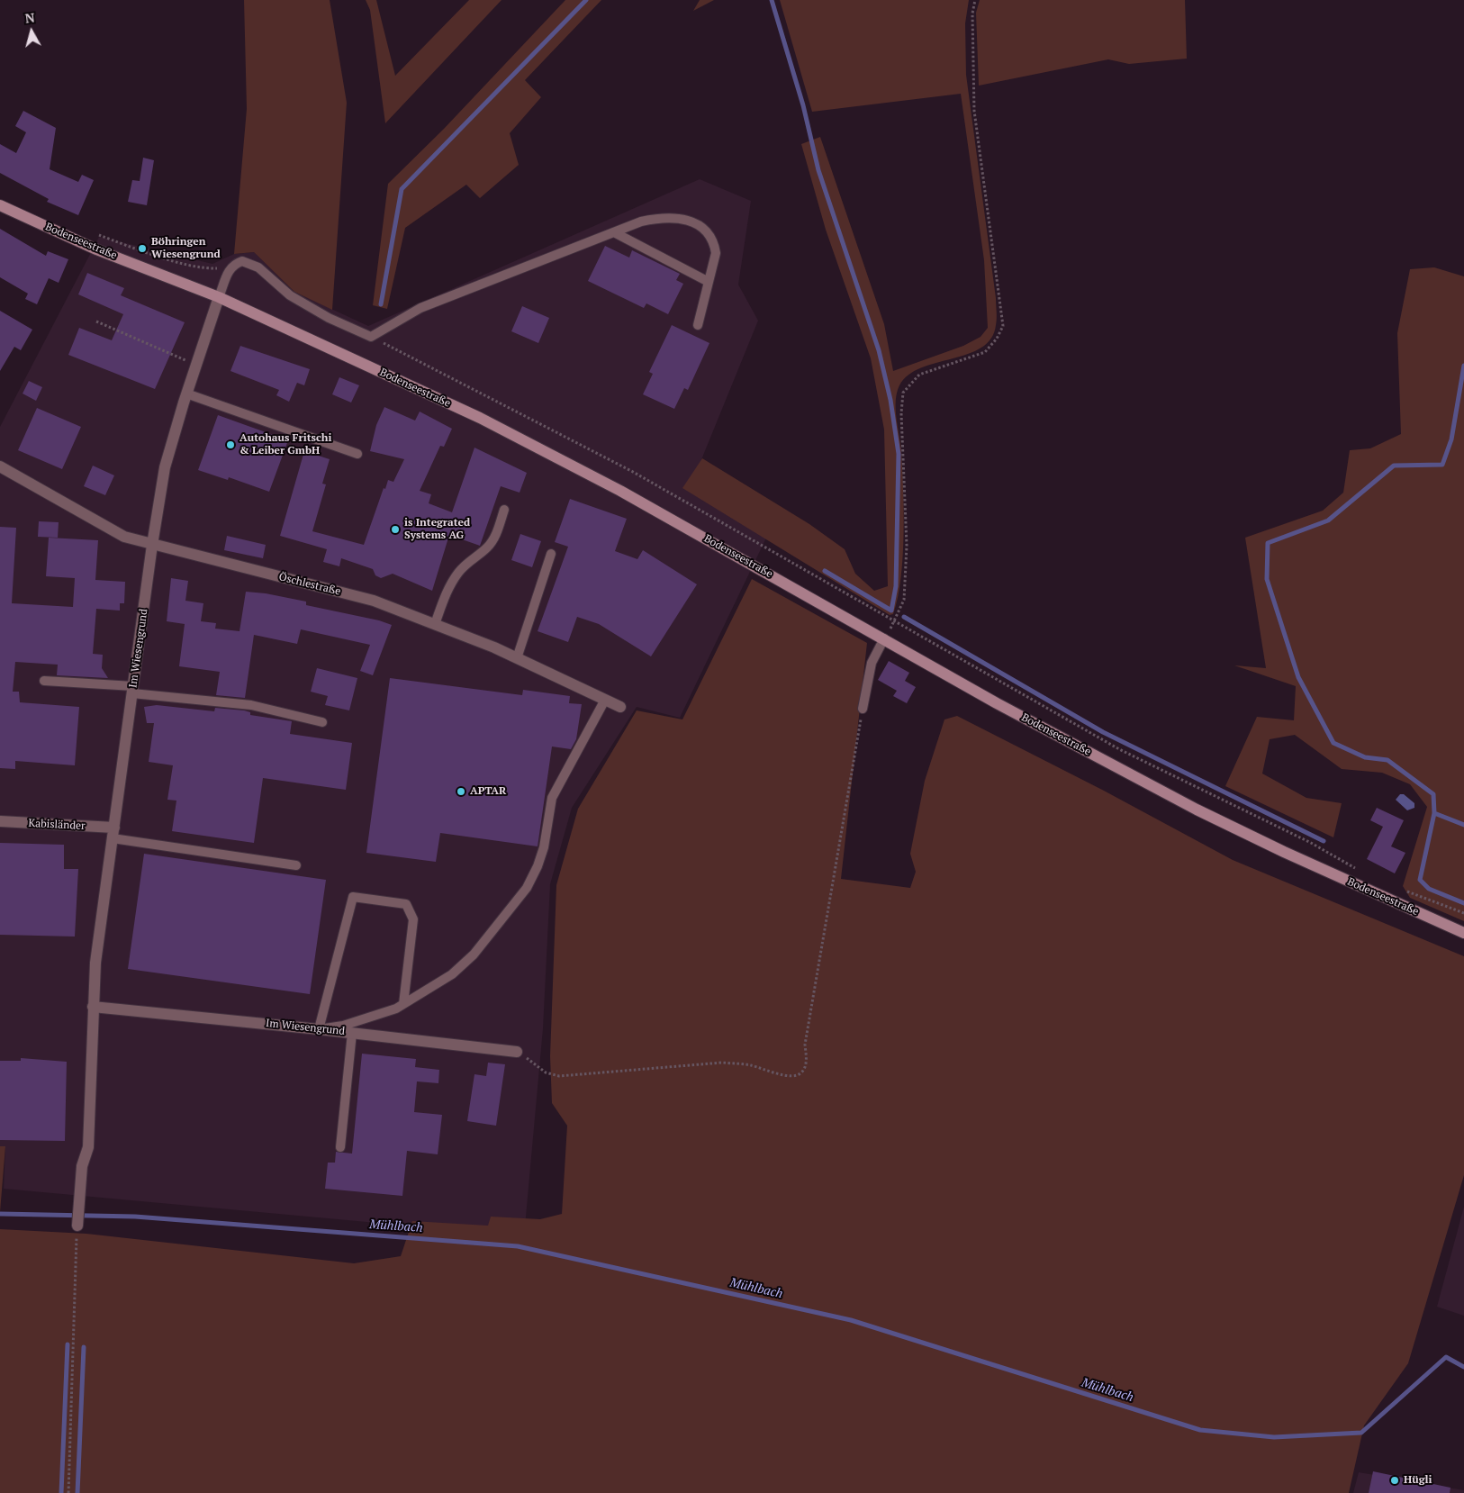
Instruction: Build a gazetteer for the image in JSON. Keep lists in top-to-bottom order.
{
  "streets": {
    "street": [
      "Bodenseestraße",
      "Öschlestraße",
      "Im Wiesengrund",
      "Kabisländer"
    ]
  },
  "crossings": [
    ["Bodenseestraße", "Im Wiesengrund"],
    ["Öschlestraße", "Im Wiesengrund"],
    ["Im Wiesengrund", "Kabisländer"]
  ],
  "water": ["Mühlbach"],
  "places": [
    "Böhringen Wiesengrund",
    "Autohaus Fritschi & Leiber GmbH",
    "is Integrated Systems AG",
    "APTAR",
    "Hügli"
  ],
  "north": "top"
}
